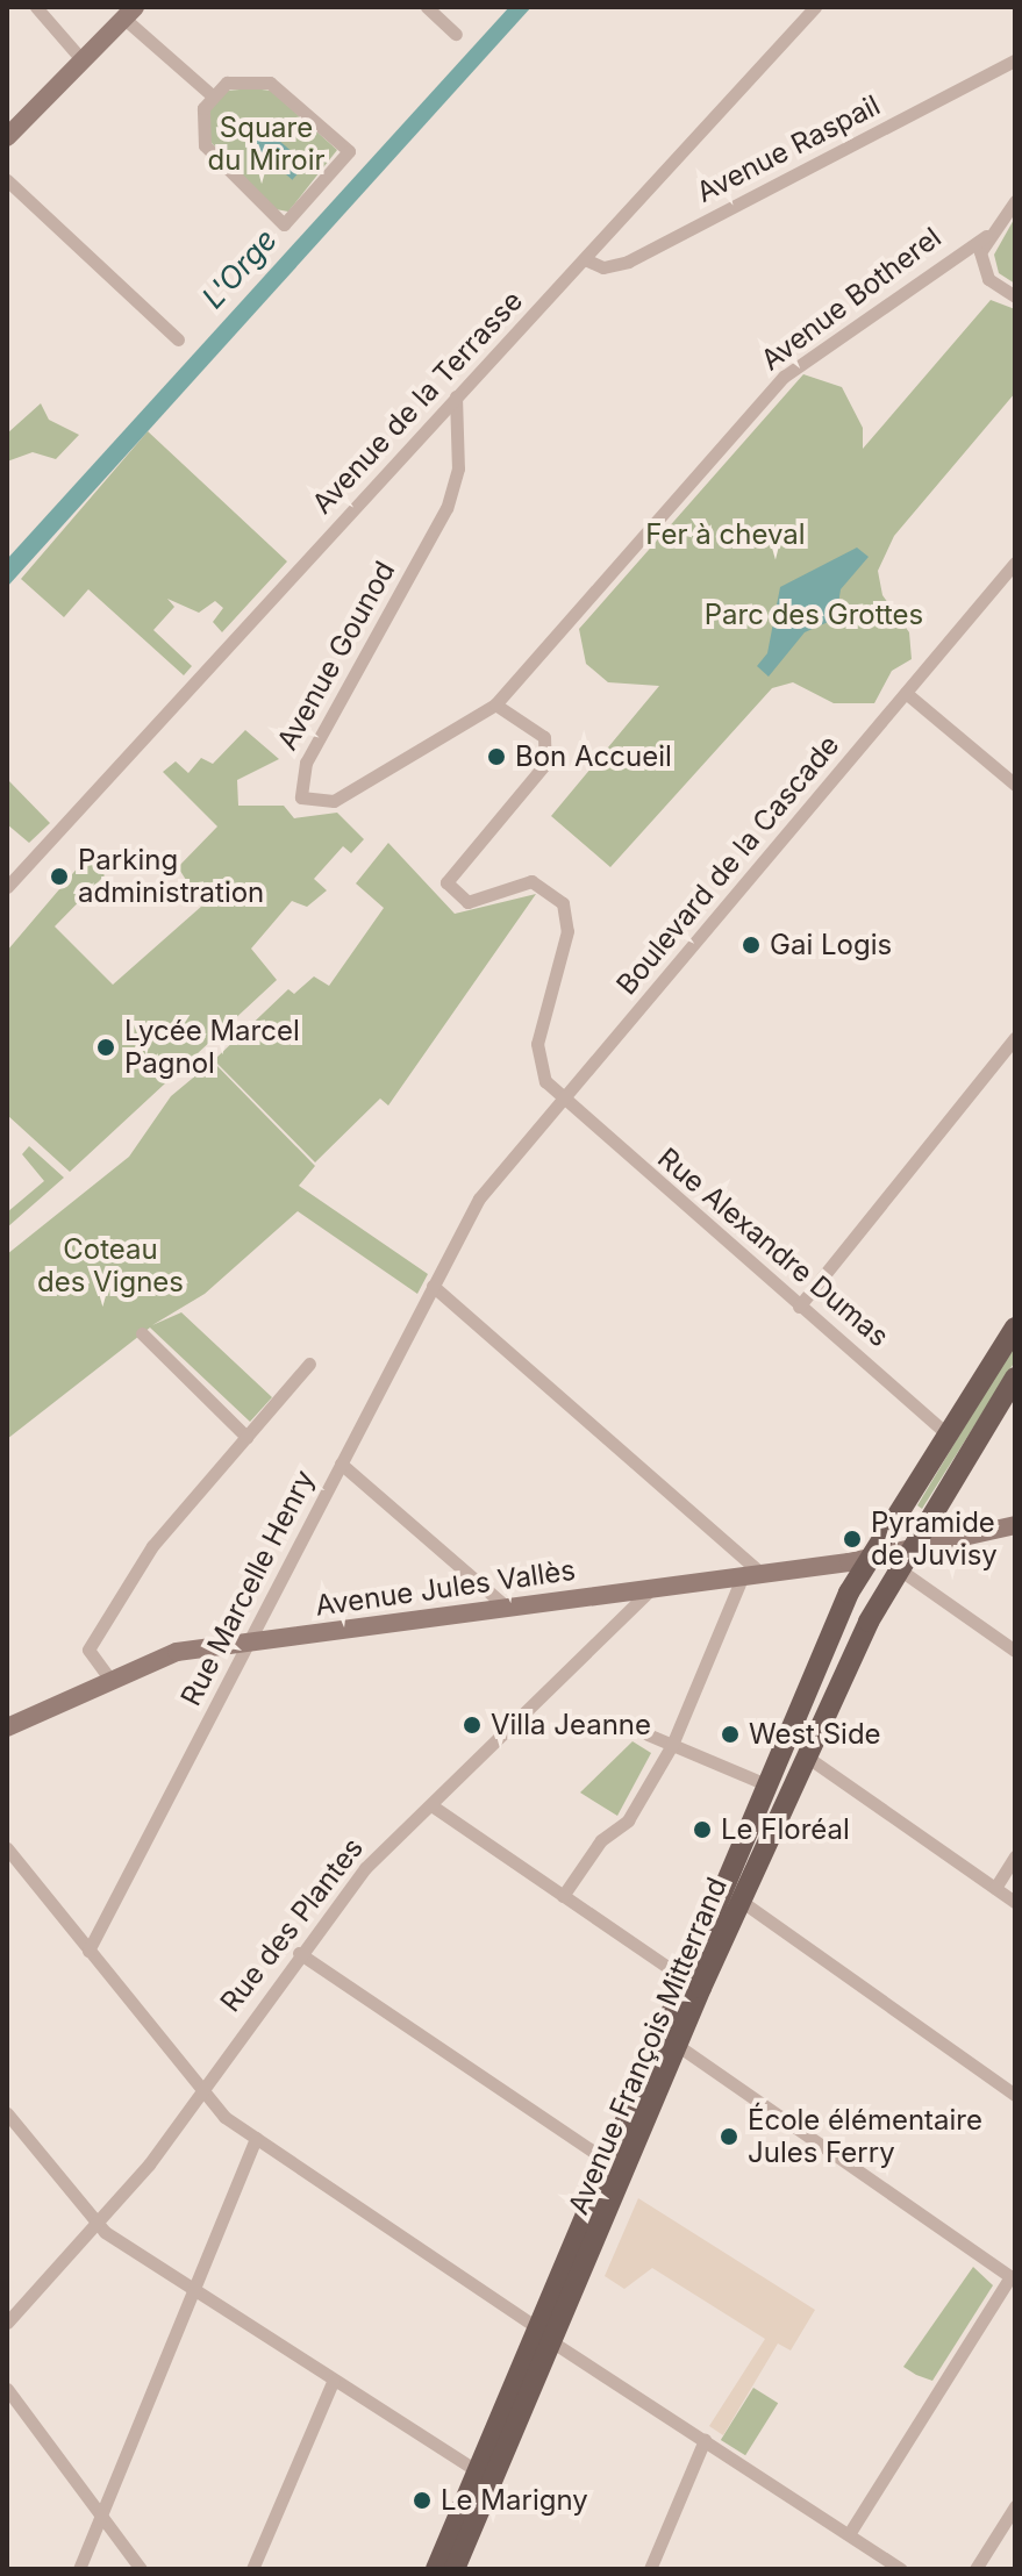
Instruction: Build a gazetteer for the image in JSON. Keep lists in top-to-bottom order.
{
  "streets": {
    "main road": ["Avenue Jules Vallès", "Avenue François Mitterrand"],
    "street": [
      "Avenue Raspail",
      "Avenue Botherel",
      "Avenue de la Terrasse",
      "Avenue Gounod",
      "Boulevard de la Cascade",
      "Rue Alexandre Dumas",
      "Rue Marcelle Henry",
      "Rue des Plantes"
    ]
  },
  "crossings": [
    ["Avenue Raspail", "Avenue de la Terrasse"],
    ["Avenue Botherel", "Avenue Gounod"],
    ["Avenue de la Terrasse", "Avenue Gounod"],
    ["Boulevard de la Cascade", "Rue Alexandre Dumas"],
    ["Boulevard de la Cascade", "Rue Marcelle Henry"],
    ["Rue Alexandre Dumas", "Avenue François Mitterrand"],
    ["Rue Marcelle Henry", "Avenue Jules Vallès"],
    ["Avenue Jules Vallès", "Rue des Plantes"],
    ["Avenue Jules Vallès", "Avenue François Mitterrand"]
  ],
  "water": ["L'Orge"],
  "parks": [
    "Square du Miroir",
    "Fer à cheval",
    "Parc des Grottes",
    "Coteau des Vignes"
  ],
  "places": [
    "Bon Accueil",
    "Parking administration",
    "Gai Logis",
    "Lycée Marcel Pagnol",
    "Pyramide de Juvisy",
    "Villa Jeanne",
    "West Side",
    "Le Floréal",
    "École élémentaire Jules Ferry",
    "Le Marigny"
  ]
}
